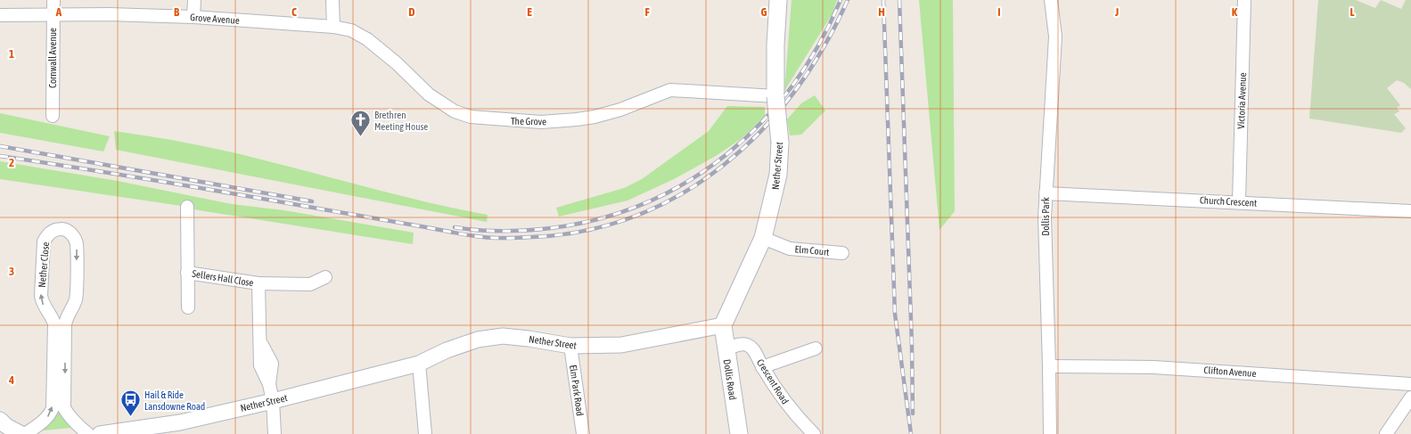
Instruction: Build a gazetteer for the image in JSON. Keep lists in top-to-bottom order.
{
  "streets": {
    "main road": ["Nether Street", "Dollis Road"],
    "street": [
      "Grove Avenue",
      "Cornwall Avenue",
      "Victoria Avenue",
      "The Grove",
      "Church Crescent",
      "Dollis Park",
      "Elm Court",
      "Nether Close",
      "Sellers Hall Close",
      "Clifton Avenue",
      "Crescent Road",
      "Elm Park Road"
    ]
  },
  "crossings": [
    ["Grove Avenue", "Cornwall Avenue"],
    ["Grove Avenue", "The Grove"],
    ["Victoria Avenue", "Church Crescent"],
    ["The Grove", "Nether Street"],
    ["Nether Street", "Elm Court"],
    ["Nether Street", "Sellers Hall Close"],
    ["Nether Street", "Dollis Road"],
    ["Nether Street", "Elm Park Road"],
    ["Church Crescent", "Dollis Park"],
    ["Dollis Park", "Clifton Avenue"],
    ["Dollis Road", "Crescent Road"]
  ],
  "places": {
    "church": ["Brethren Meeting House"],
    "bus stop": ["Hail & Ride Lansdowne Road"]
  },
  "grid": {
    "columns": [
      "A",
      "B",
      "C",
      "D",
      "E",
      "F",
      "G",
      "H",
      "I",
      "J",
      "K",
      "L"
    ],
    "rows": [
      "1",
      "2",
      "3",
      "4"
    ]
  }
}
